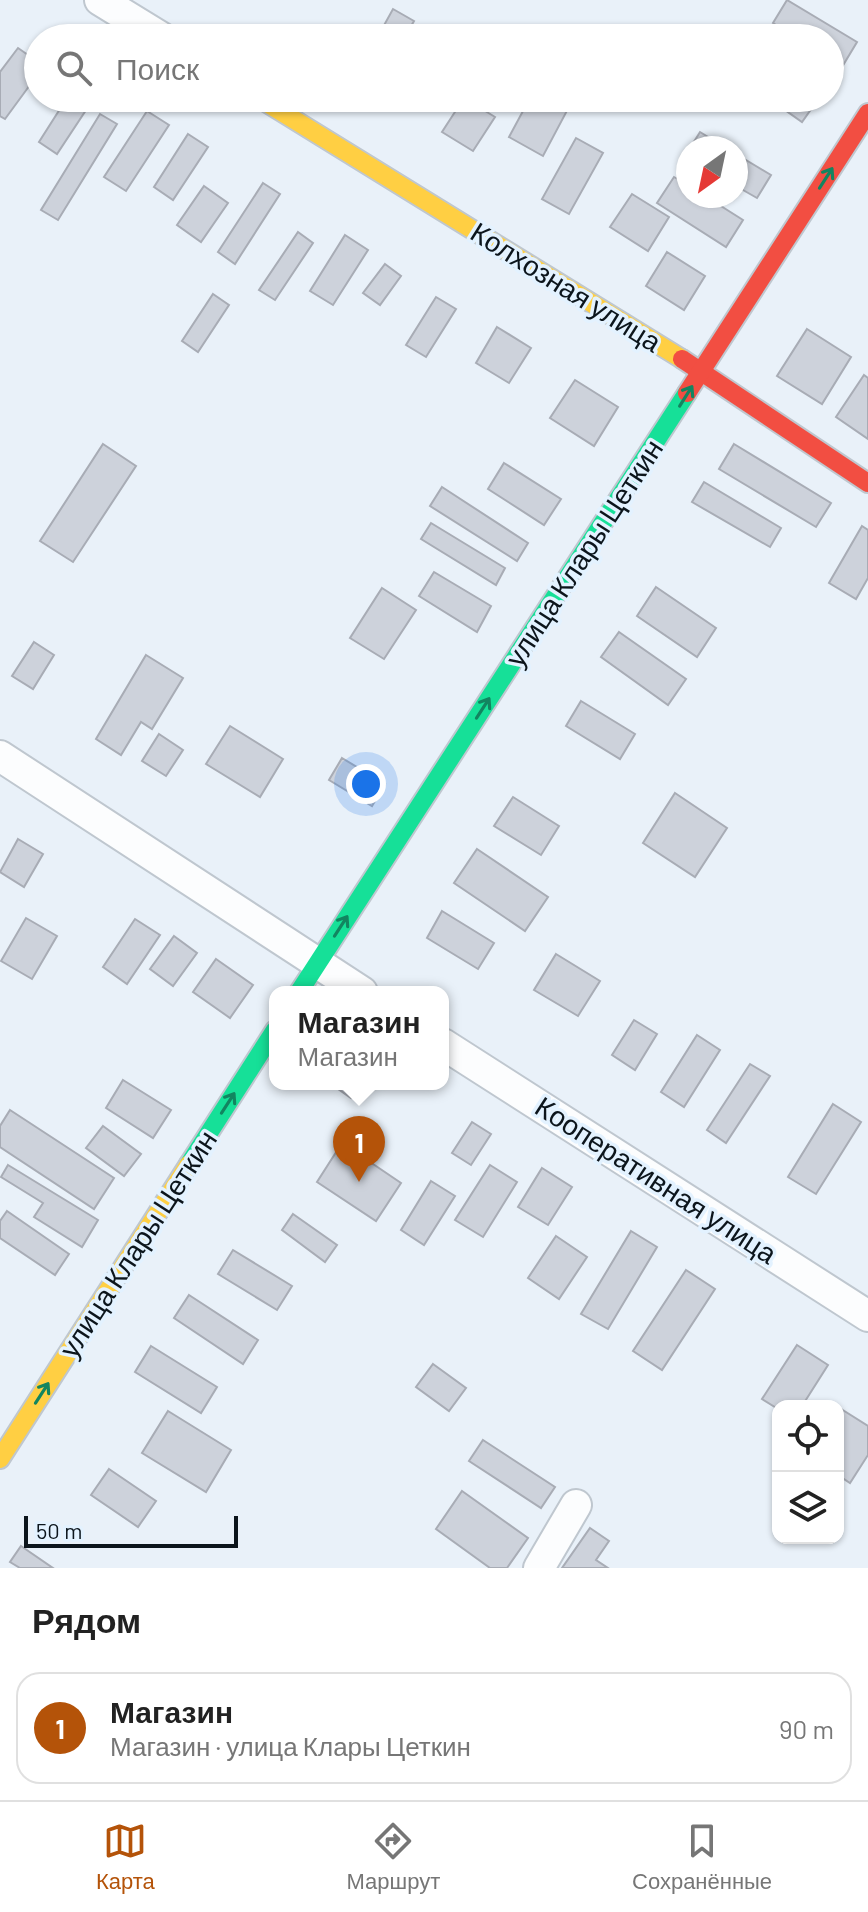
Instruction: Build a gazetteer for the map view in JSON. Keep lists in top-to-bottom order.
{
  "streets": {
    "main road": ["Колхозная улица", "улица Клары Цеткин"],
    "street": ["Кооперативная улица"]
  },
  "crossings": [
    ["Колхозная улица", "улица Клары Цеткин"]
  ],
  "one_way": ["улица Клары Цеткин"],
  "scale_bar": "50 m",
  "north": "bottom left",
  "page": {
    "search": "Поиск",
    "popup": ["Магазин", "Магазин"],
    "pins": "1",
    "scale": "50 m",
    "heading": "Рядом",
    "list": [
      {
        "mark": "1",
        "name": "Магазин",
        "note": "Магазин · улица Клары Цеткин",
        "value": "90 m"
      }
    ],
    "nav": ["Карта", "Маршрут", "Сохранённые"]
  }
}
